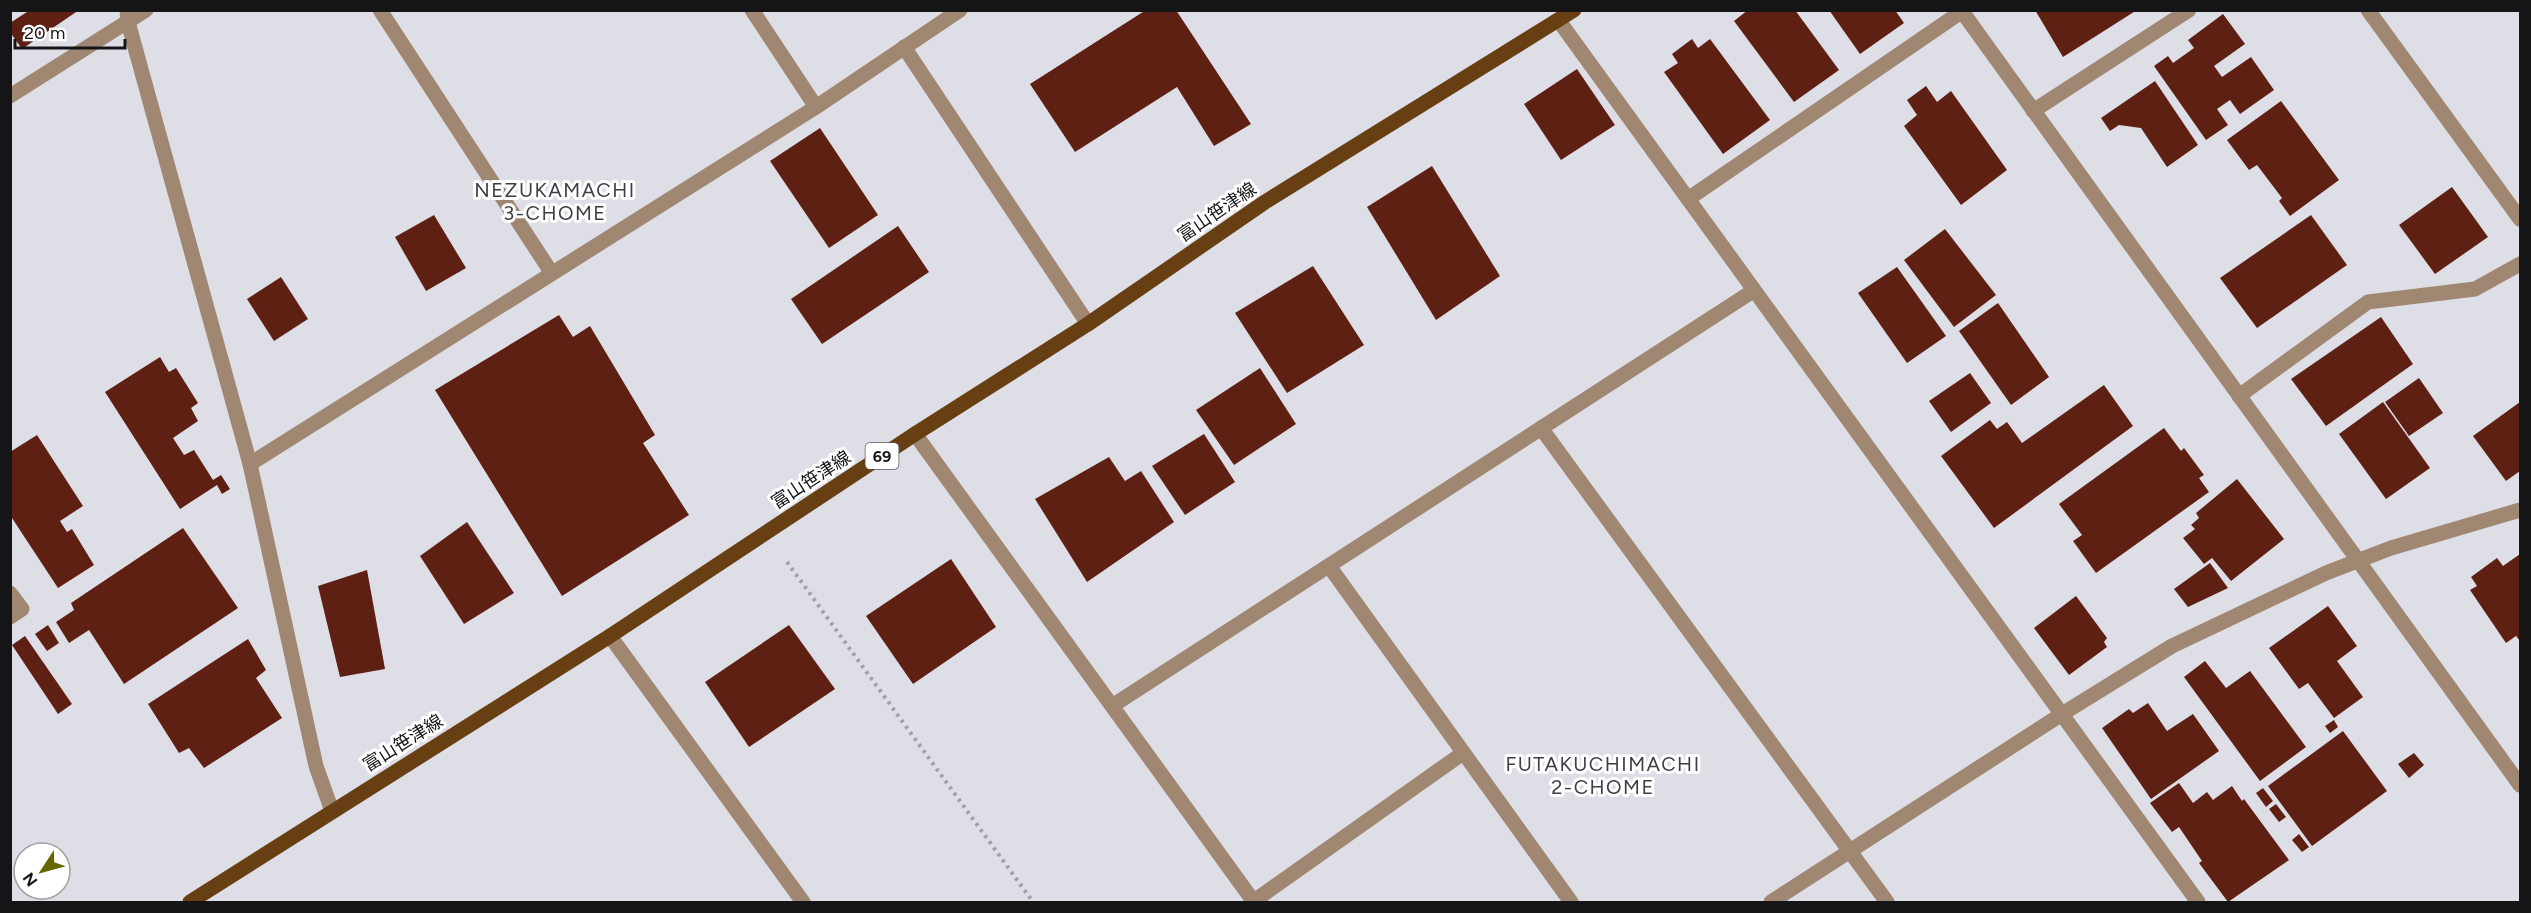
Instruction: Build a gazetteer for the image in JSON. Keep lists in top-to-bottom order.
{
  "streets": {
    "main road": ["富山笹津線", "69"]
  },
  "districts": ["NEZUKAMACHI 3-CHOME", "FUTAKUCHIMACHI 2-CHOME"],
  "scale_bar": "20 m",
  "north": "bottom left"
}
